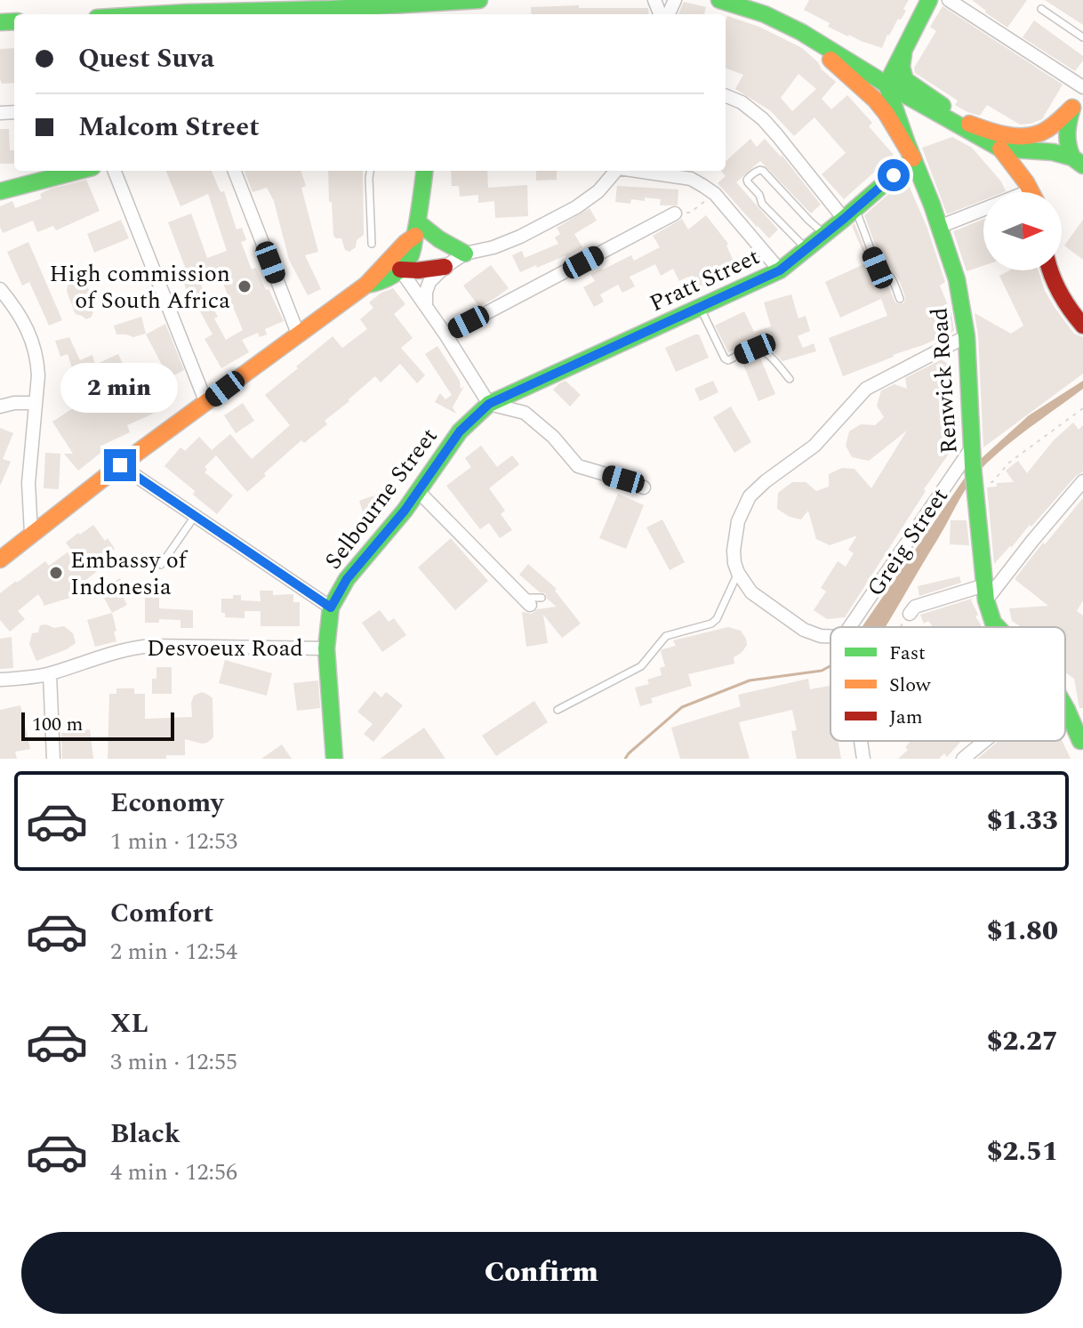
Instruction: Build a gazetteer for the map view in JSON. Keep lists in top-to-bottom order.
{
  "streets": {
    "main road": ["Pratt Street", "Renwick Road", "Selbourne Street"],
    "street": ["Greig Street", "Desvoeux Road"]
  },
  "crossings": [
    ["Pratt Street", "Renwick Road"],
    ["Pratt Street", "Selbourne Street"],
    ["Renwick Road", "Greig Street"],
    ["Selbourne Street", "Desvoeux Road"]
  ],
  "places": ["High commission of South Africa", "Embassy of Indonesia"],
  "legend": ["Fast", "Slow", "Jam"],
  "scale_bar": "100 m",
  "north": "right",
  "page": {
    "banner": ["Quest Suva", "Malcom Street"],
    "bubble": "2 min",
    "scale": "100 m",
    "list": [
      {
        "name": "Economy",
        "note": "1 min · 12:53",
        "value": "$1.33"
      },
      {
        "name": "Comfort",
        "note": "2 min · 12:54",
        "value": "$1.80"
      },
      {
        "name": "XL",
        "note": "3 min · 12:55",
        "value": "$2.27"
      },
      {
        "name": "Black",
        "note": "4 min · 12:56",
        "value": "$2.51"
      }
    ],
    "buttons": "Confirm"
  }
}
